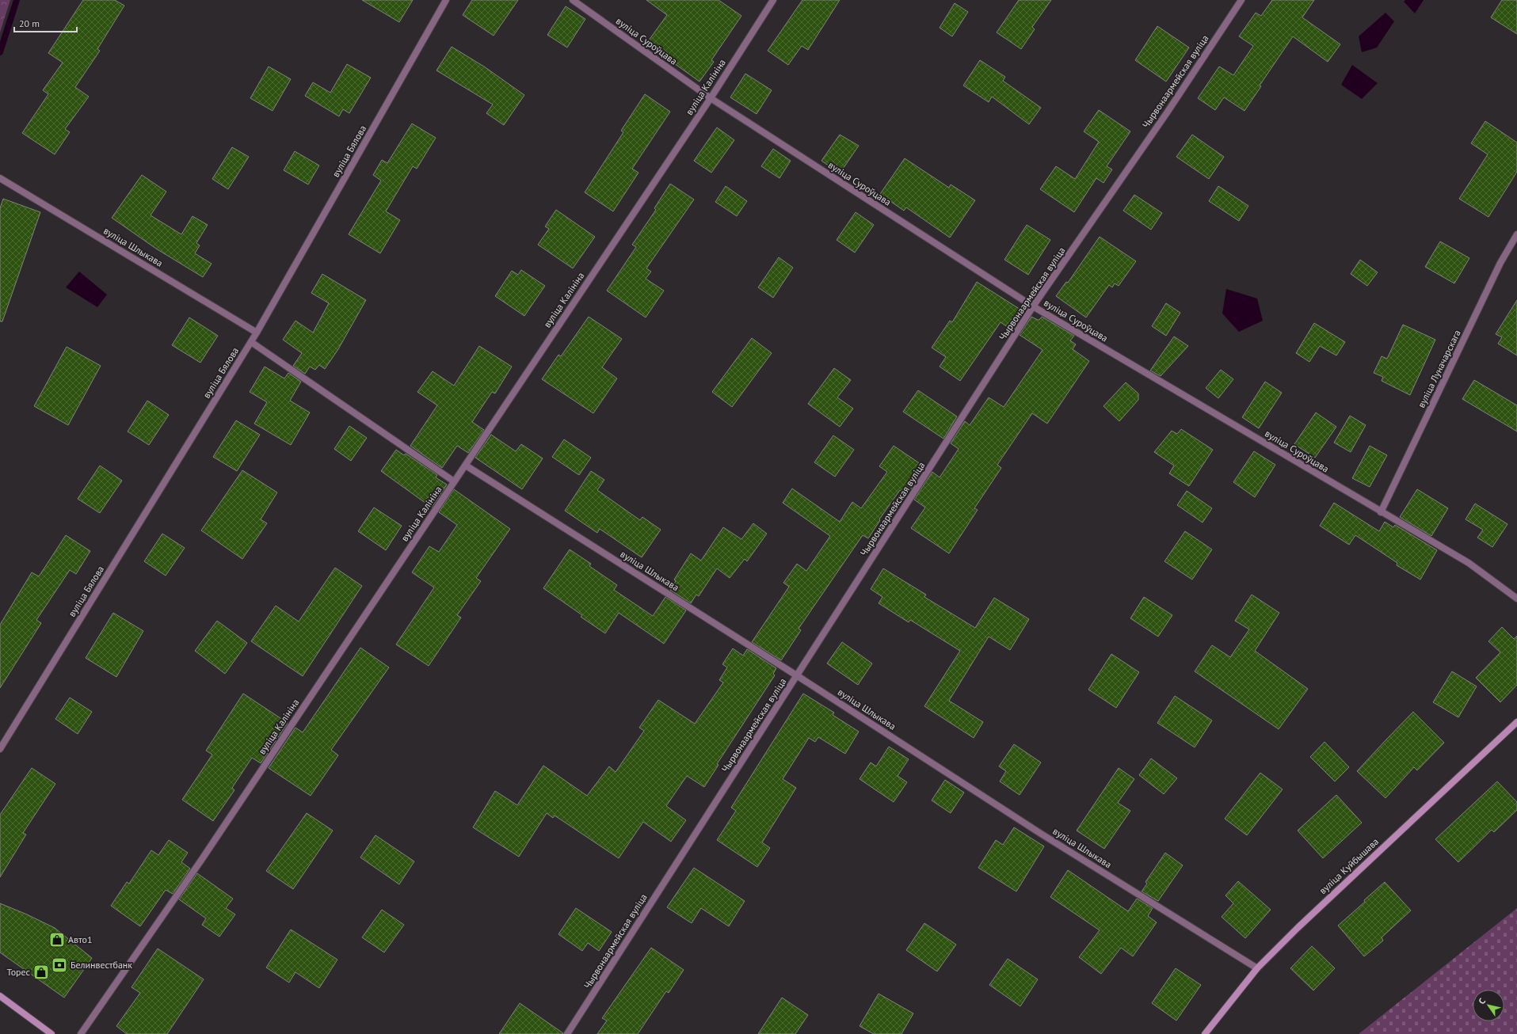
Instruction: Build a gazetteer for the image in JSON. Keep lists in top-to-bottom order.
{
  "streets": {
    "main road": ["вуліца Куйбышава"],
    "street": [
      "вуліца Суроўцава",
      "Чырвонаармейская вуліца",
      "вуліца Калініна",
      "вуліца Бялова",
      "вуліца Шлыкава",
      "вуліца Луначарскага"
    ]
  },
  "crossings": [
    ["вуліца Суроўцава", "Чырвонаармейская вуліца"],
    ["вуліца Суроўцава", "вуліца Калініна"],
    ["вуліца Суроўцава", "вуліца Луначарскага"],
    ["Чырвонаармейская вуліца", "вуліца Шлыкава"],
    ["вуліца Калініна", "вуліца Шлыкава"],
    ["вуліца Бялова", "вуліца Шлыкава"],
    ["вуліца Шлыкава", "вуліца Куйбышава"]
  ],
  "places": {
    "shop": ["Авто1", "Торес"],
    "bank": ["Белинвестбанк"]
  },
  "scale_bar": "20 m",
  "north": "top left"
}
